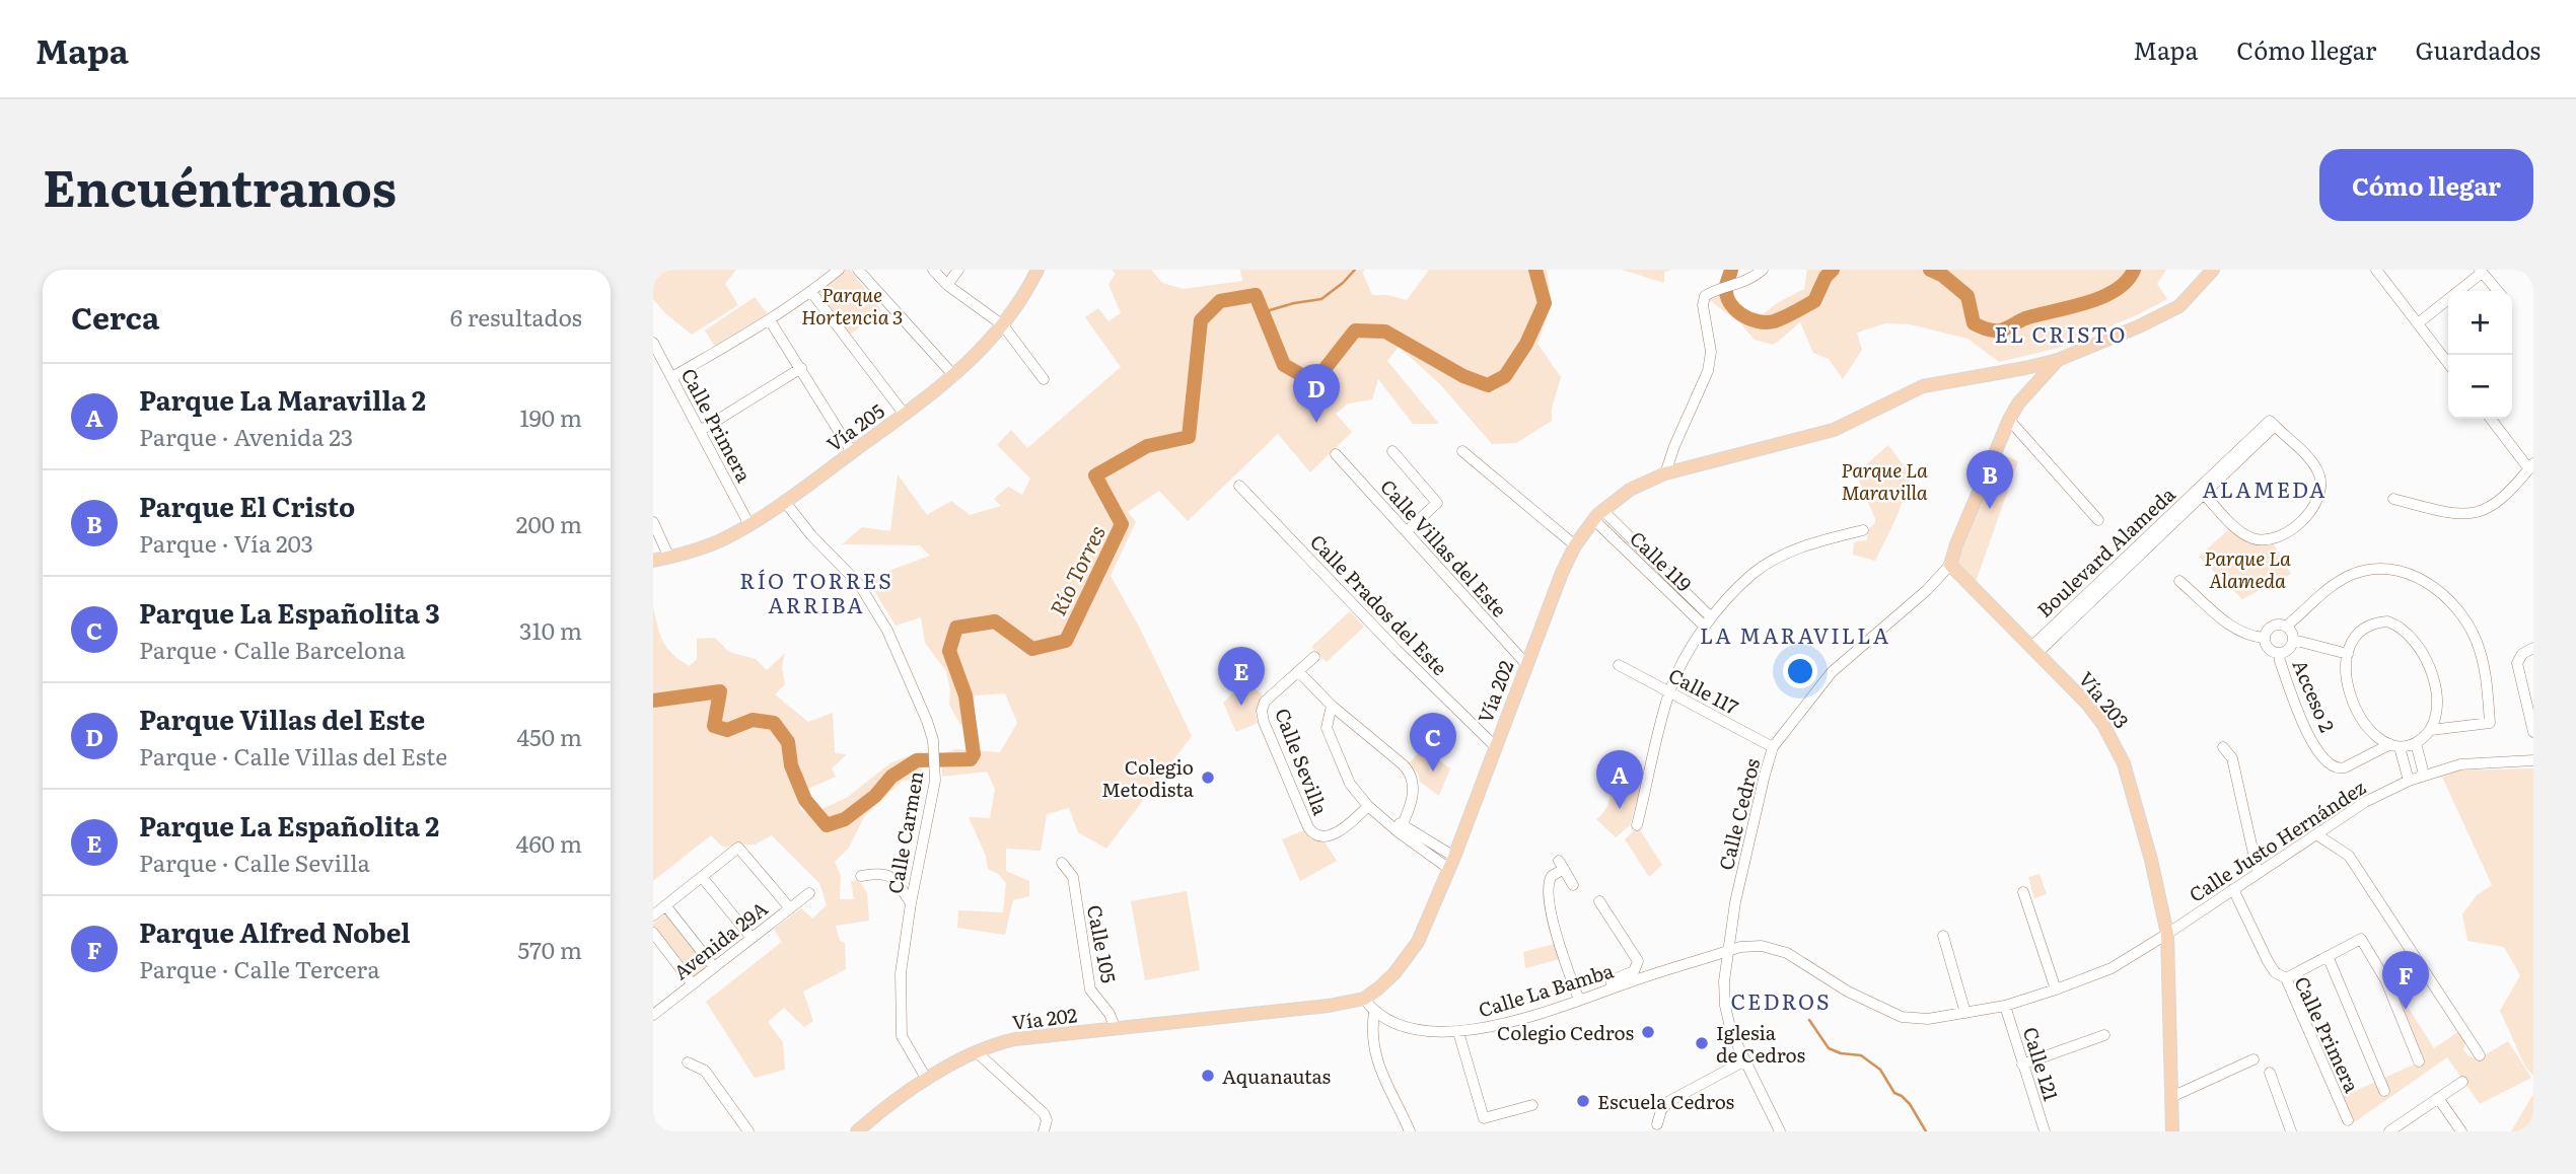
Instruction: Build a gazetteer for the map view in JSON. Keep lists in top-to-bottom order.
{
  "streets": {
    "main road": ["Vía 205", "Vía 202", "Vía 203"],
    "street": [
      "Calle Primera",
      "Calle Villas del Este",
      "Boulevard Alameda",
      "Calle 119",
      "Calle Prados del Este",
      "Calle 117",
      "Acceso 2",
      "Calle Sevilla",
      "Calle Cedros",
      "Calle Carmen",
      "Calle Justo Hernández",
      "Avenida 29A",
      "Calle 105",
      "Calle La Bamba",
      "Calle 121"
    ]
  },
  "crossings": [
    ["Calle Primera", "Vía 205"],
    ["Calle Primera", "Calle Justo Hernández"],
    ["Vía 205", "Calle Carmen"],
    ["Calle Villas del Este", "Vía 202"],
    ["Boulevard Alameda", "Vía 203"],
    ["Calle 119", "Vía 202"],
    ["Calle Prados del Este", "Vía 202"],
    ["Calle 117", "Calle Cedros"],
    ["Vía 202", "Calle Carmen"],
    ["Vía 202", "Calle 105"],
    ["Vía 203", "Calle Cedros"],
    ["Vía 203", "Calle Justo Hernández"],
    ["Calle Cedros", "Calle La Bamba"],
    ["Calle Justo Hernández", "Calle La Bamba"],
    ["Calle Justo Hernández", "Calle 121"]
  ],
  "districts": [
    "EL CRISTO",
    "ALAMEDA",
    "RÍO TORRES ARRIBA",
    "LA MARAVILLA",
    "CEDROS"
  ],
  "water": ["Río Torres"],
  "parks": ["Parque Hortencia 3", "Parque La Maravilla", "Parque La Alameda"],
  "places": [
    "Colegio Metodista",
    "Colegio Cedros",
    "Iglesia de Cedros",
    "Aquanautas",
    "Escuela Cedros"
  ],
  "page": {
    "header": "Mapa",
    "nav": ["Mapa", "Cómo llegar", "Guardados"],
    "title": "Encuéntranos",
    "buttons": "Cómo llegar",
    "heading": ["Cerca", "6 resultados"],
    "map_buttons": ["+", "−"],
    "list": [
      {
        "mark": "A",
        "name": "Parque La Maravilla 2",
        "note": "Parque · Avenida 23",
        "value": "190 m"
      },
      {
        "mark": "B",
        "name": "Parque El Cristo",
        "note": "Parque · Vía 203",
        "value": "200 m"
      },
      {
        "mark": "C",
        "name": "Parque La Españolita 3",
        "note": "Parque · Calle Barcelona",
        "value": "310 m"
      },
      {
        "mark": "D",
        "name": "Parque Villas del Este",
        "note": "Parque · Calle Villas del Este",
        "value": "450 m"
      },
      {
        "mark": "E",
        "name": "Parque La Españolita 2",
        "note": "Parque · Calle Sevilla",
        "value": "460 m"
      },
      {
        "mark": "F",
        "name": "Parque Alfred Nobel",
        "note": "Parque · Calle Tercera",
        "value": "570 m"
      }
    ],
    "pins": [
      "D",
      "B",
      "E",
      "C",
      "A",
      "F"
    ]
  }
}
